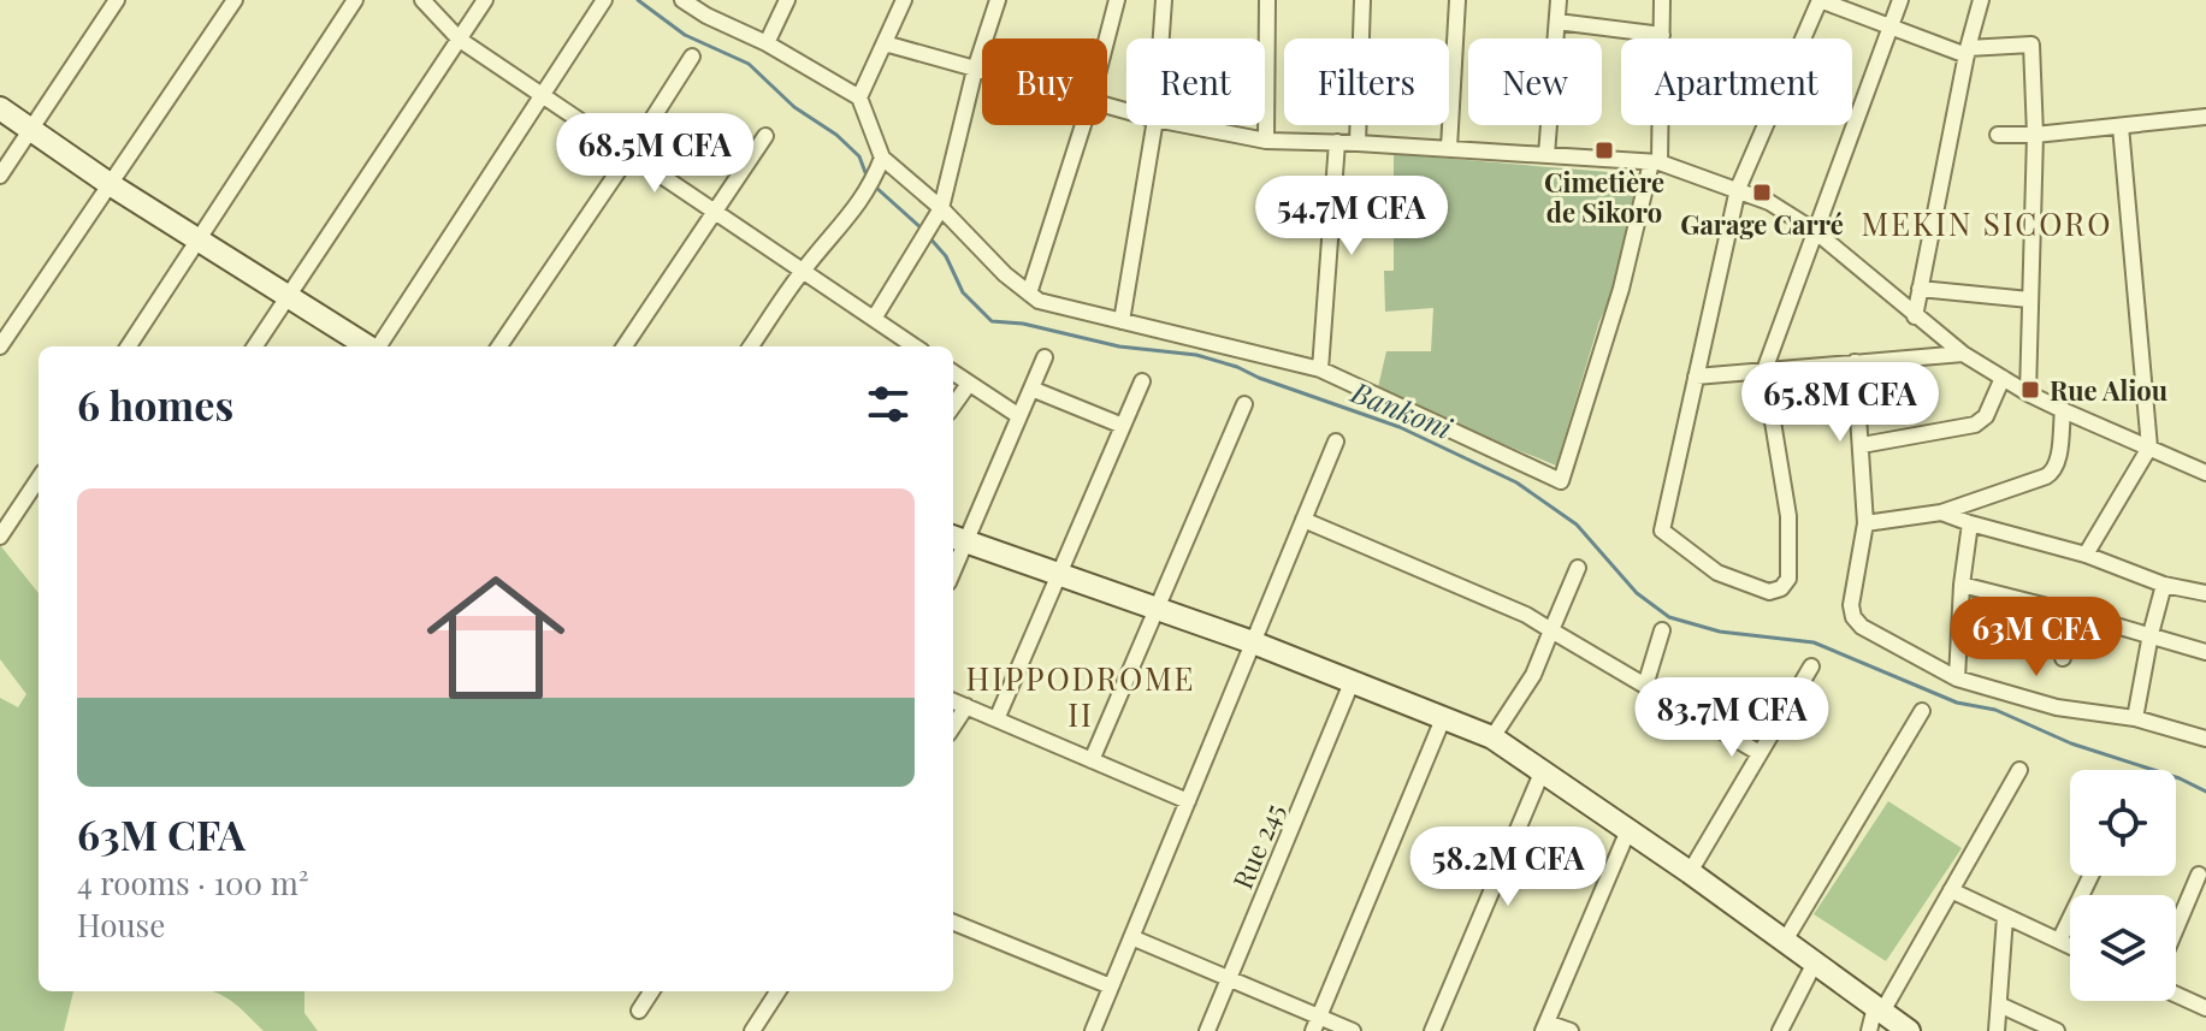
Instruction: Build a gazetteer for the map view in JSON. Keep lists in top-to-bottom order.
{
  "streets": {
    "street": ["Rue 245"]
  },
  "districts": ["MEKIN SICORO", "HIPPODROME II"],
  "water": ["Bankoni"],
  "places": {
    "transit": ["Cimetière de Sikoro", "Garage Carré", "Rue Aliou"]
  },
  "page": {
    "chip": [
      "Buy",
      "Rent",
      "Filters",
      "New",
      "Apartment"
    ],
    "price": [
      "68.5M CFA",
      "54.7M CFA",
      "65.8M CFA",
      "63M CFA",
      "83.7M CFA",
      "58.2M CFA"
    ],
    "heading": "6 homes",
    "list": [
      {
        "name": "63M CFA",
        "note": "4 rooms · 100 m² · House"
      }
    ]
  }
}
